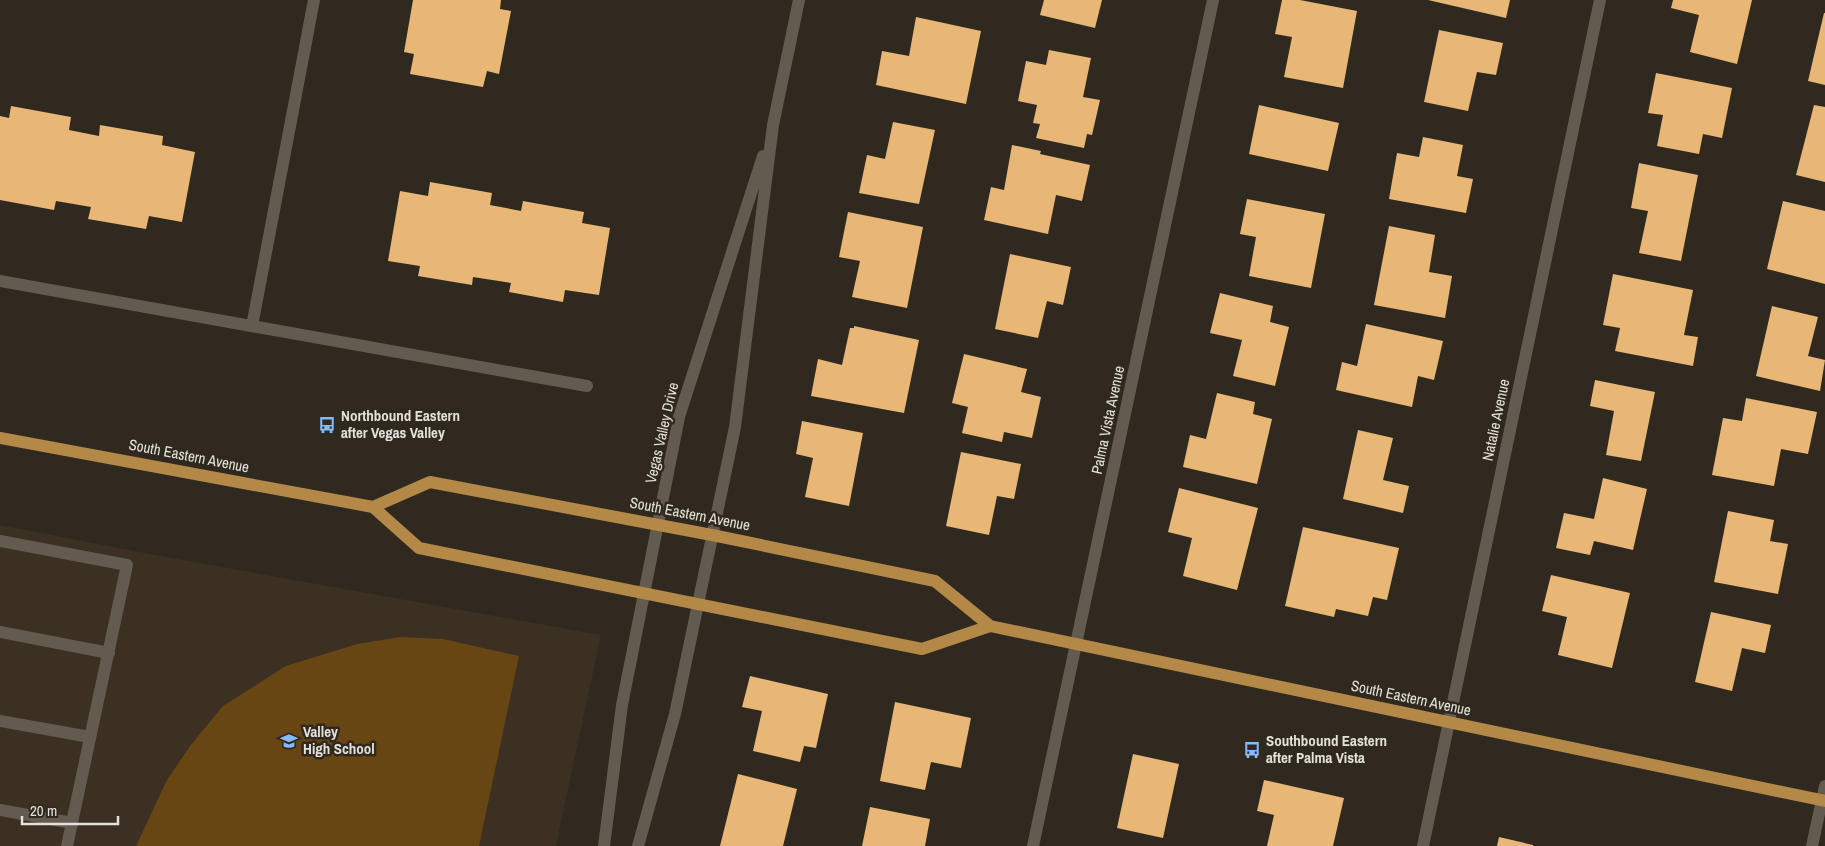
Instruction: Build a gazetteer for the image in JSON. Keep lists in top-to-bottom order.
{
  "streets": {
    "main road": ["South Eastern Avenue"],
    "street": ["Palma Vista Avenue", "Natalie Avenue", "Vegas Valley Drive"]
  },
  "crossings": [
    ["Palma Vista Avenue", "South Eastern Avenue"],
    ["Natalie Avenue", "South Eastern Avenue"],
    ["Vegas Valley Drive", "South Eastern Avenue"]
  ],
  "places": {
    "bus stop": ["Northbound Eastern after Vegas Valley", "Southbound Eastern after Palma Vista"],
    "school or university": ["Valley High School"]
  },
  "scale_bar": "20 m"
}
